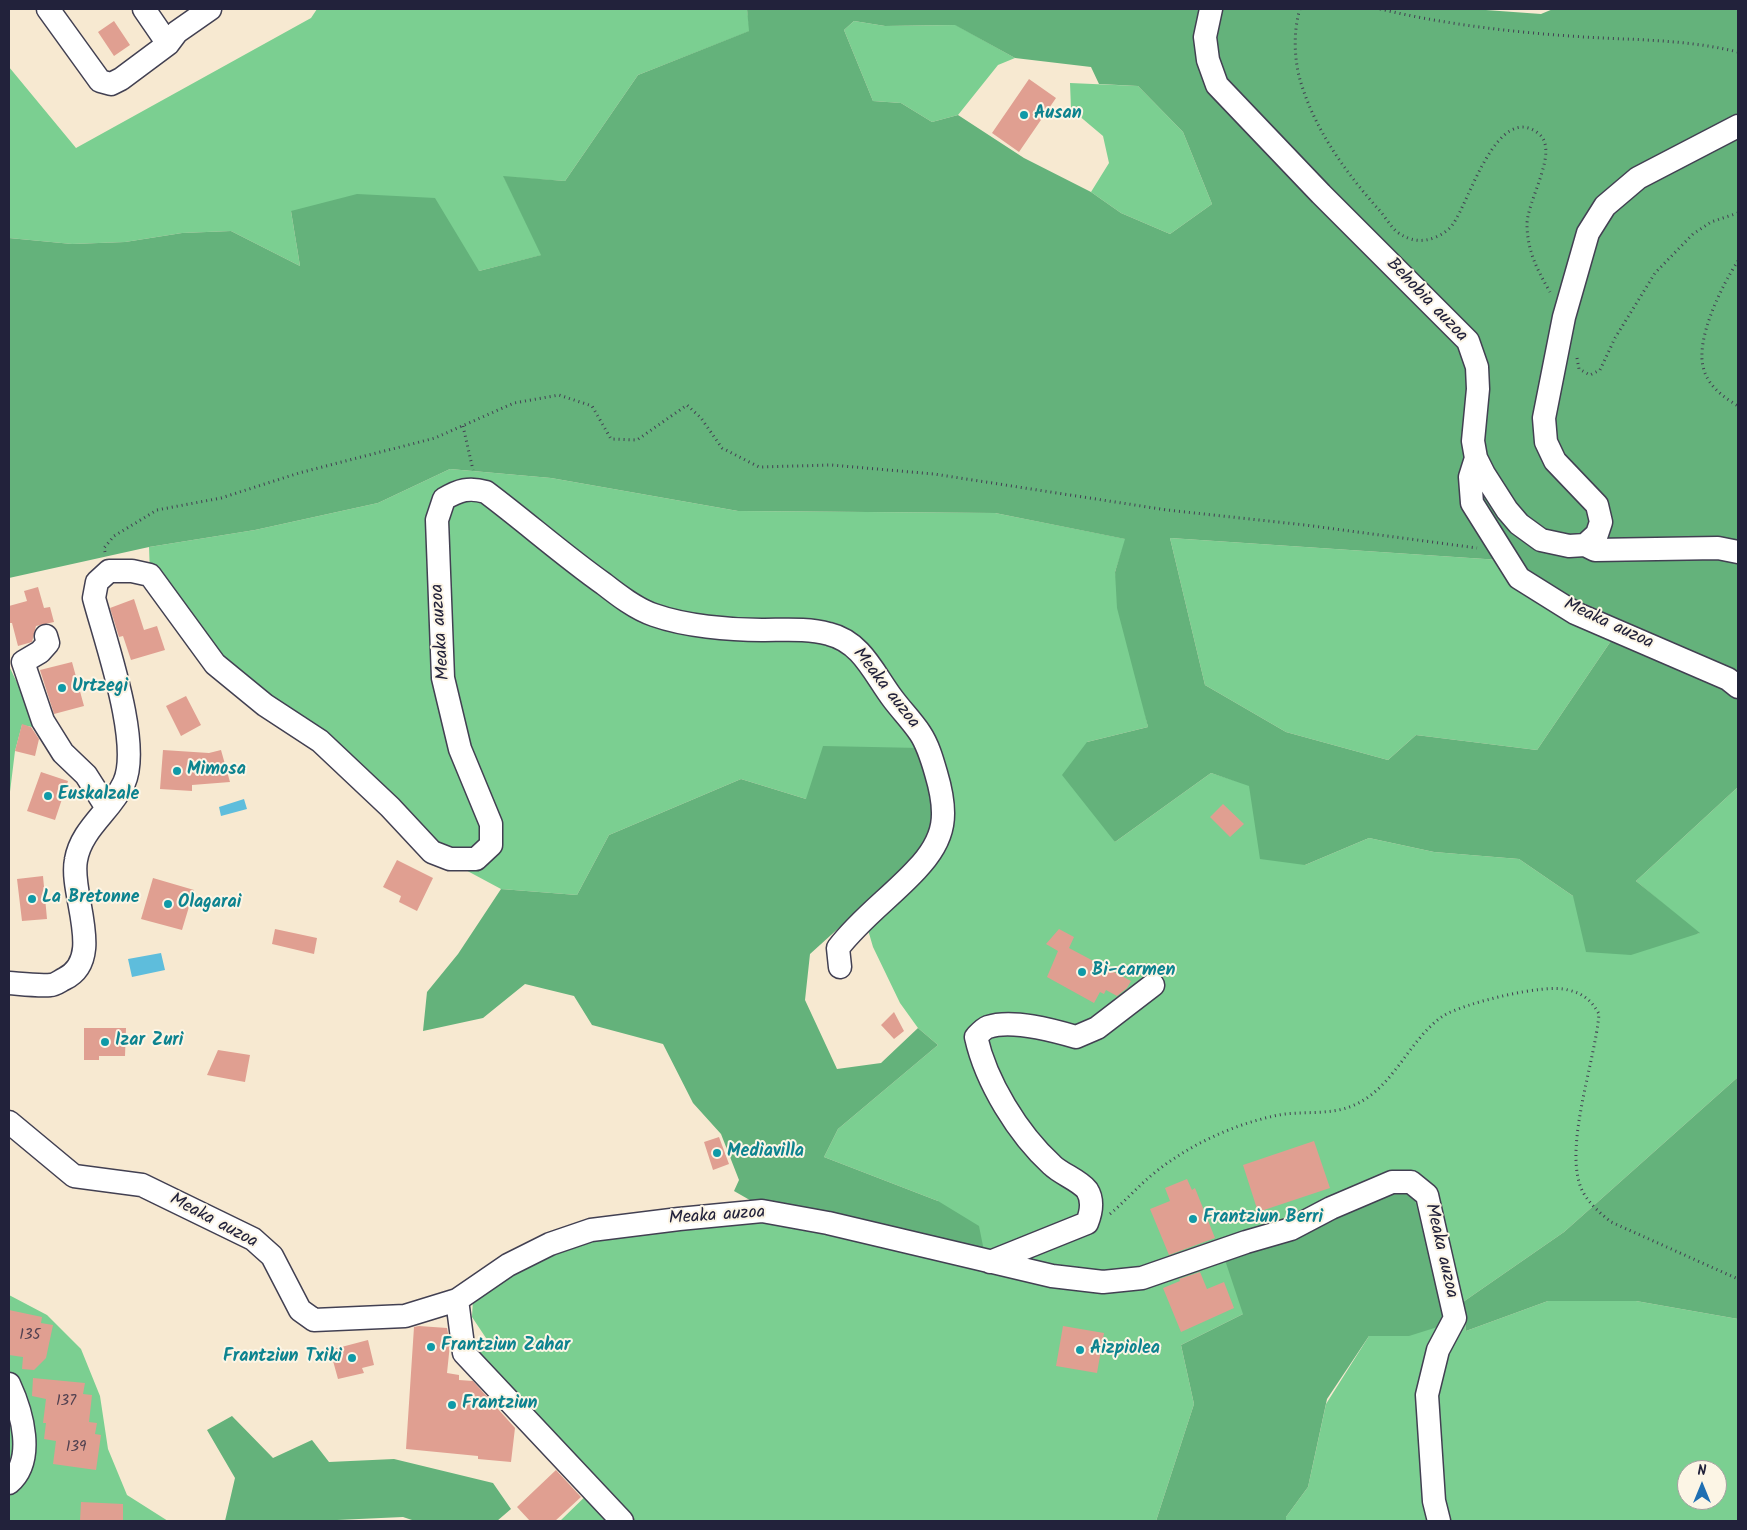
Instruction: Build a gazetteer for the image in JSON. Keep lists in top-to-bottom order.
{
  "streets": {
    "street": ["Behobia auzoa", "Meaka auzoa"]
  },
  "crossings": [
    ["Behobia auzoa", "Meaka auzoa"]
  ],
  "places": [
    "Ausan",
    "Urtzegi",
    "Mimosa",
    "Euskalzale",
    "La Bretonne",
    "Olagarai",
    "Bi-carmen",
    "Izar Zuri",
    "Mediavilla",
    "Frantziun Berri",
    "Frantziun Zahar",
    "Aizpiolea",
    "Frantziun Txiki",
    "Frantziun"
  ],
  "house_numbers": ["135", "137", "139"],
  "north": "top"
}
